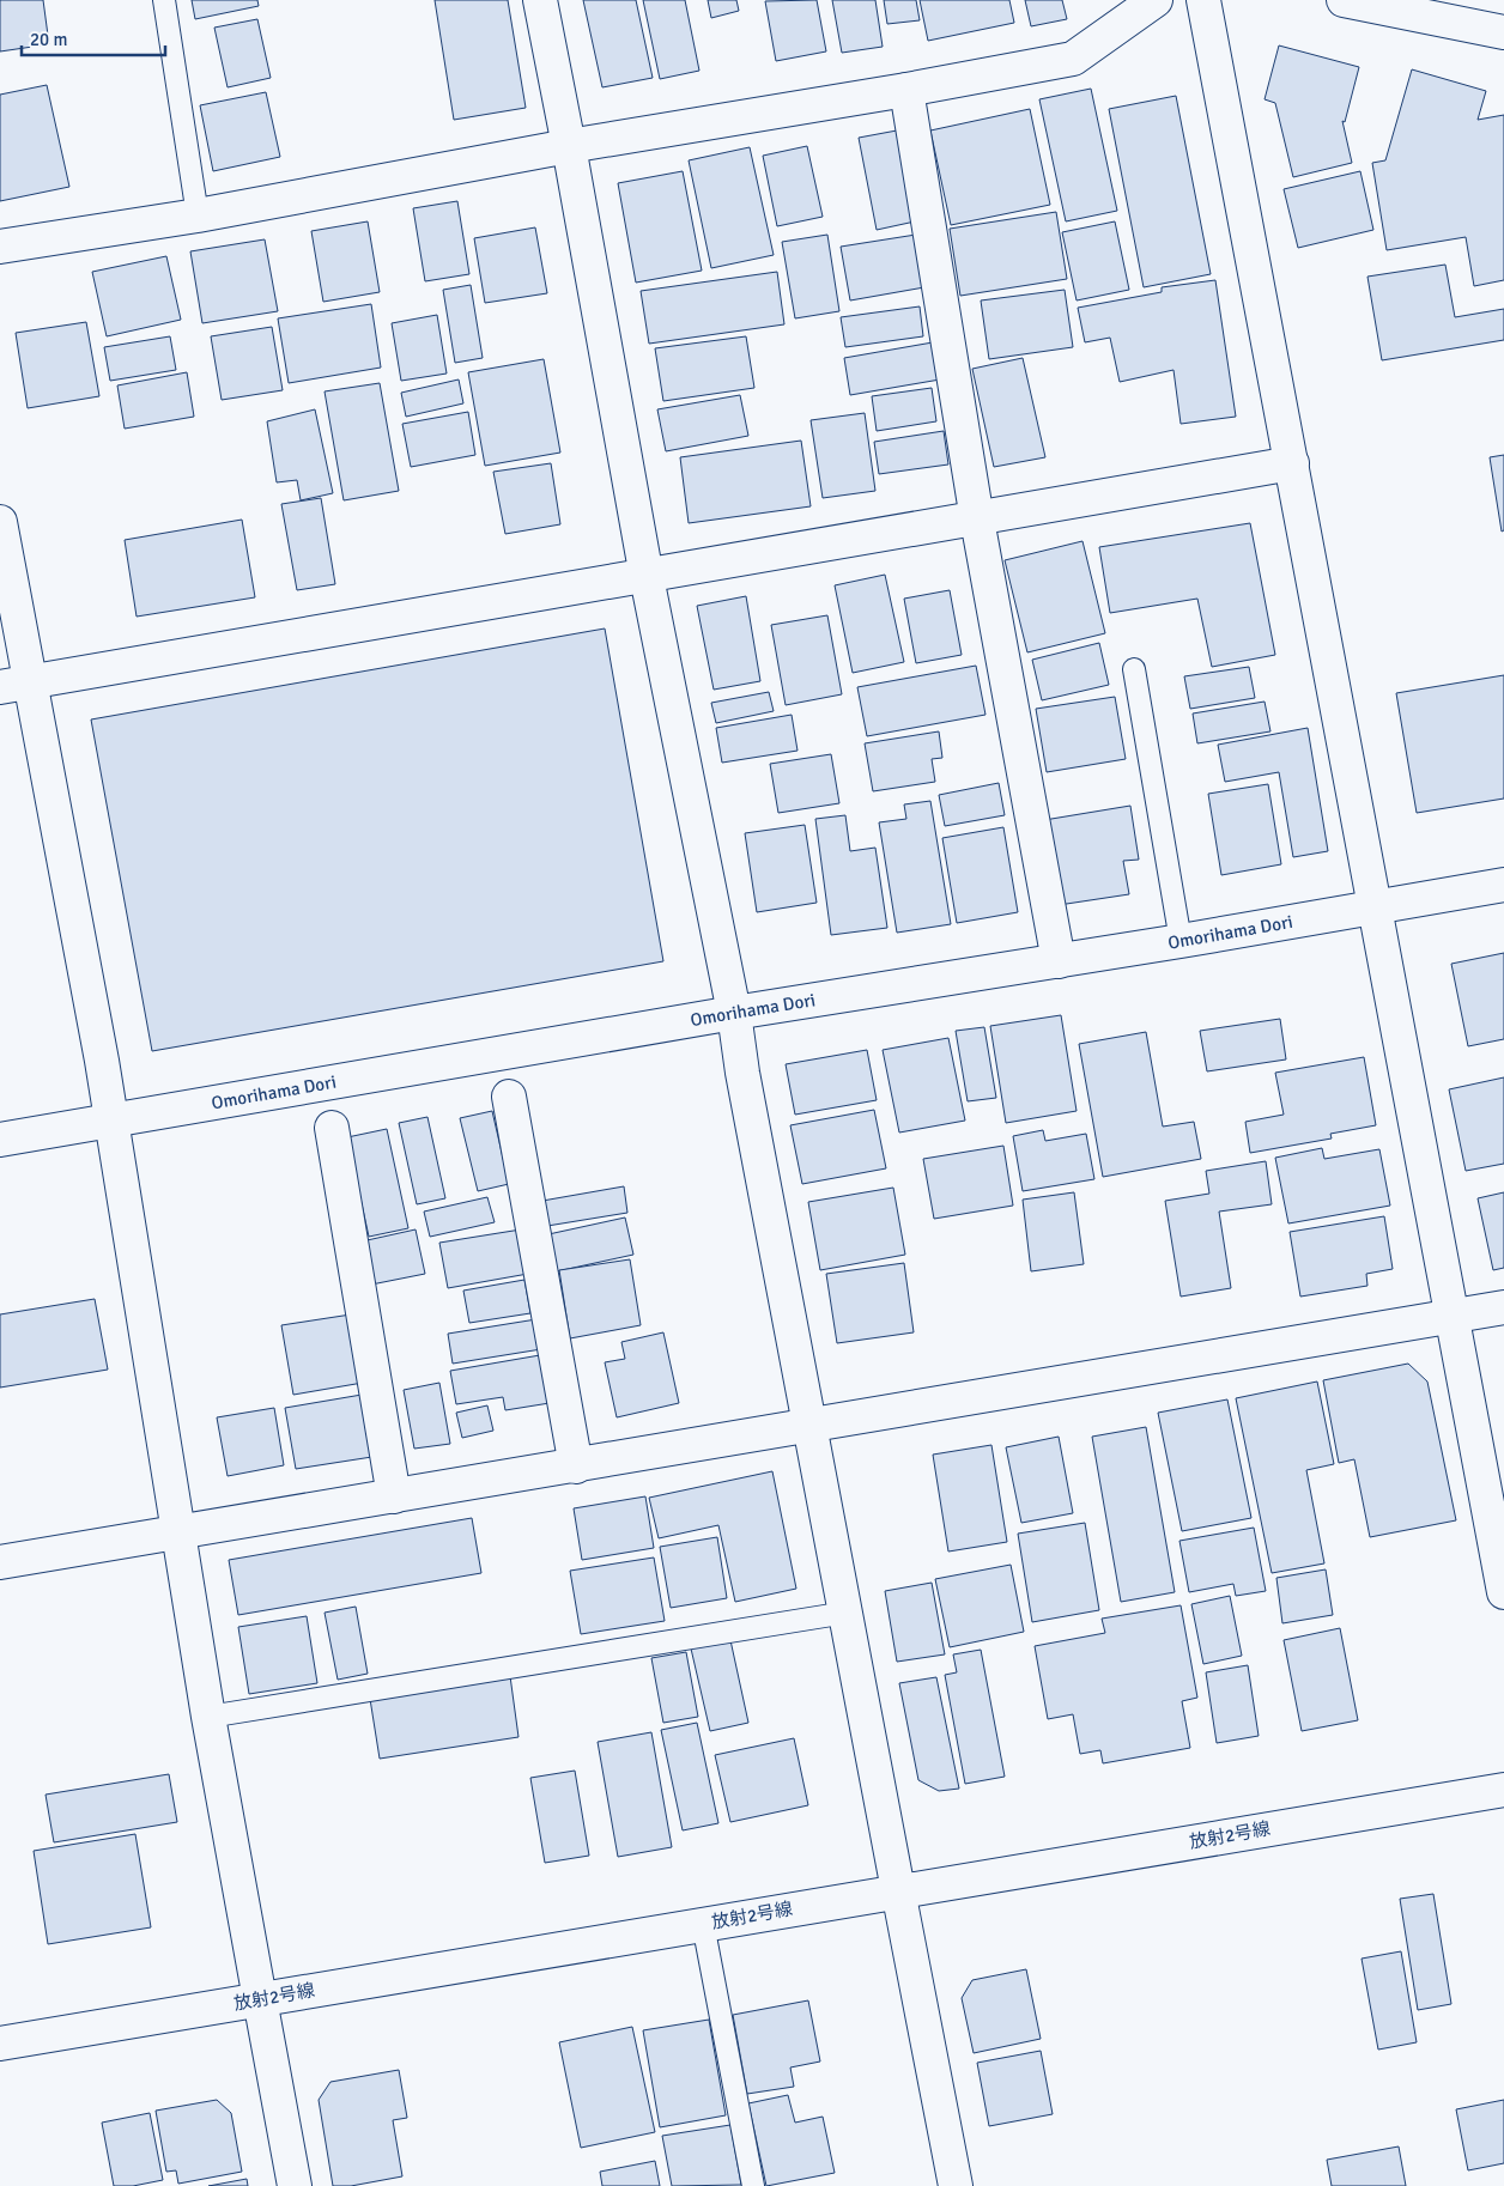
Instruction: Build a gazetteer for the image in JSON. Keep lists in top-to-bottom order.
{
  "streets": {
    "street": ["Omorihama Dori", "放射2号線"]
  },
  "scale_bar": "20 m"
}
